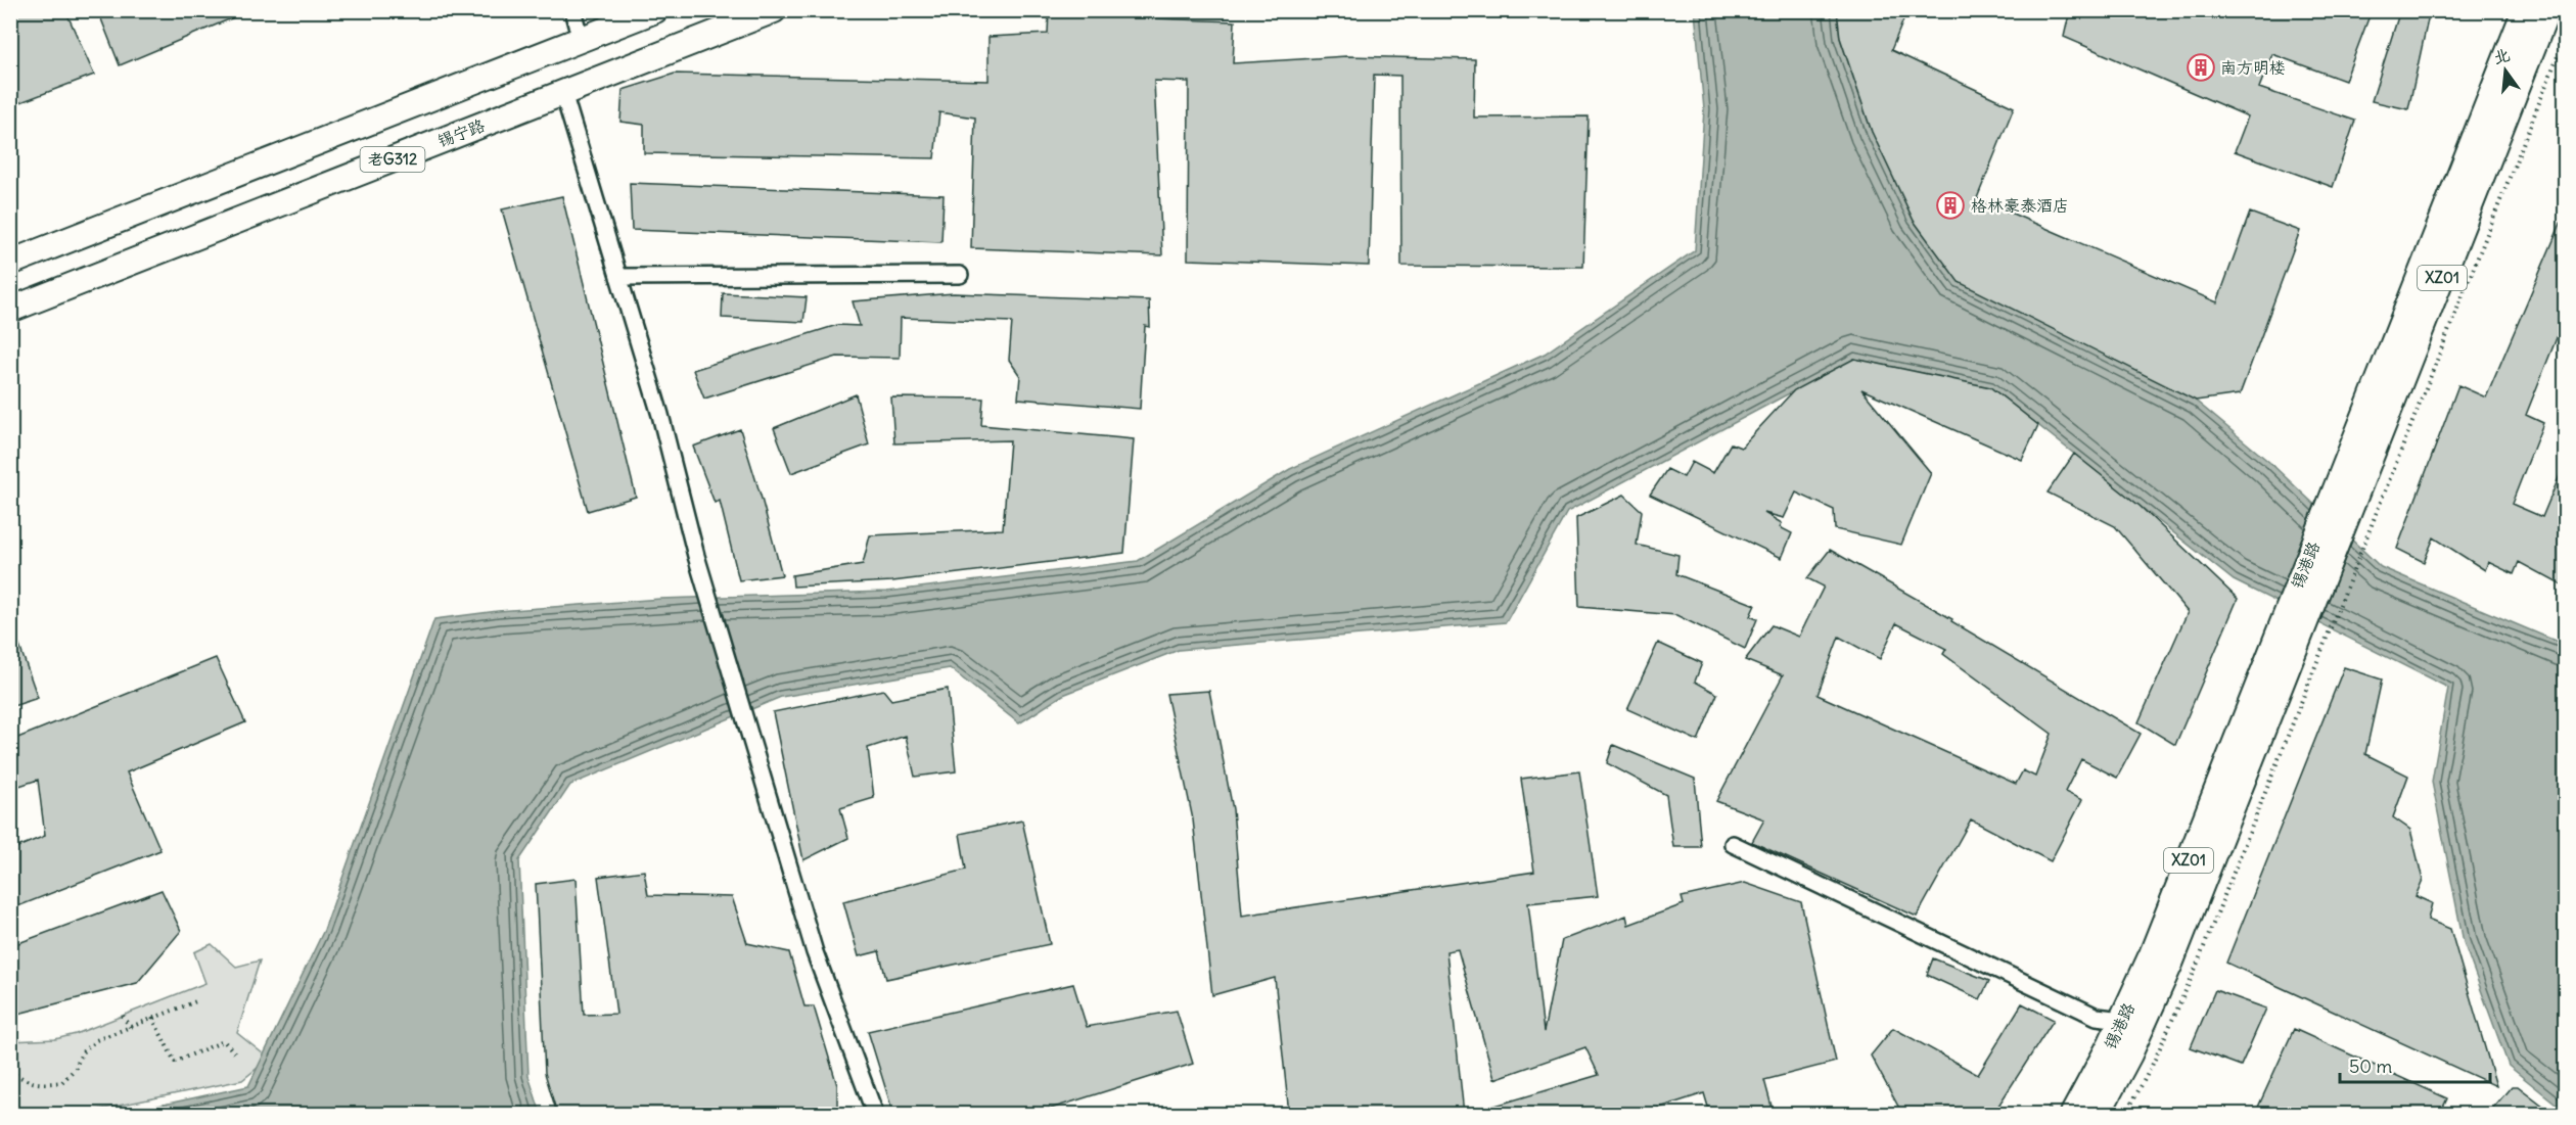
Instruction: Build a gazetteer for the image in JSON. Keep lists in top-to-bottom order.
{
  "streets": {
    "main road": [
      "锡宁路",
      "老G312",
      "XZ01",
      "锡港路"
    ]
  },
  "places": {
    "building": ["南方明楼", "格林豪泰酒店"]
  },
  "scale_bar": "50 m",
  "north": "top"
}
